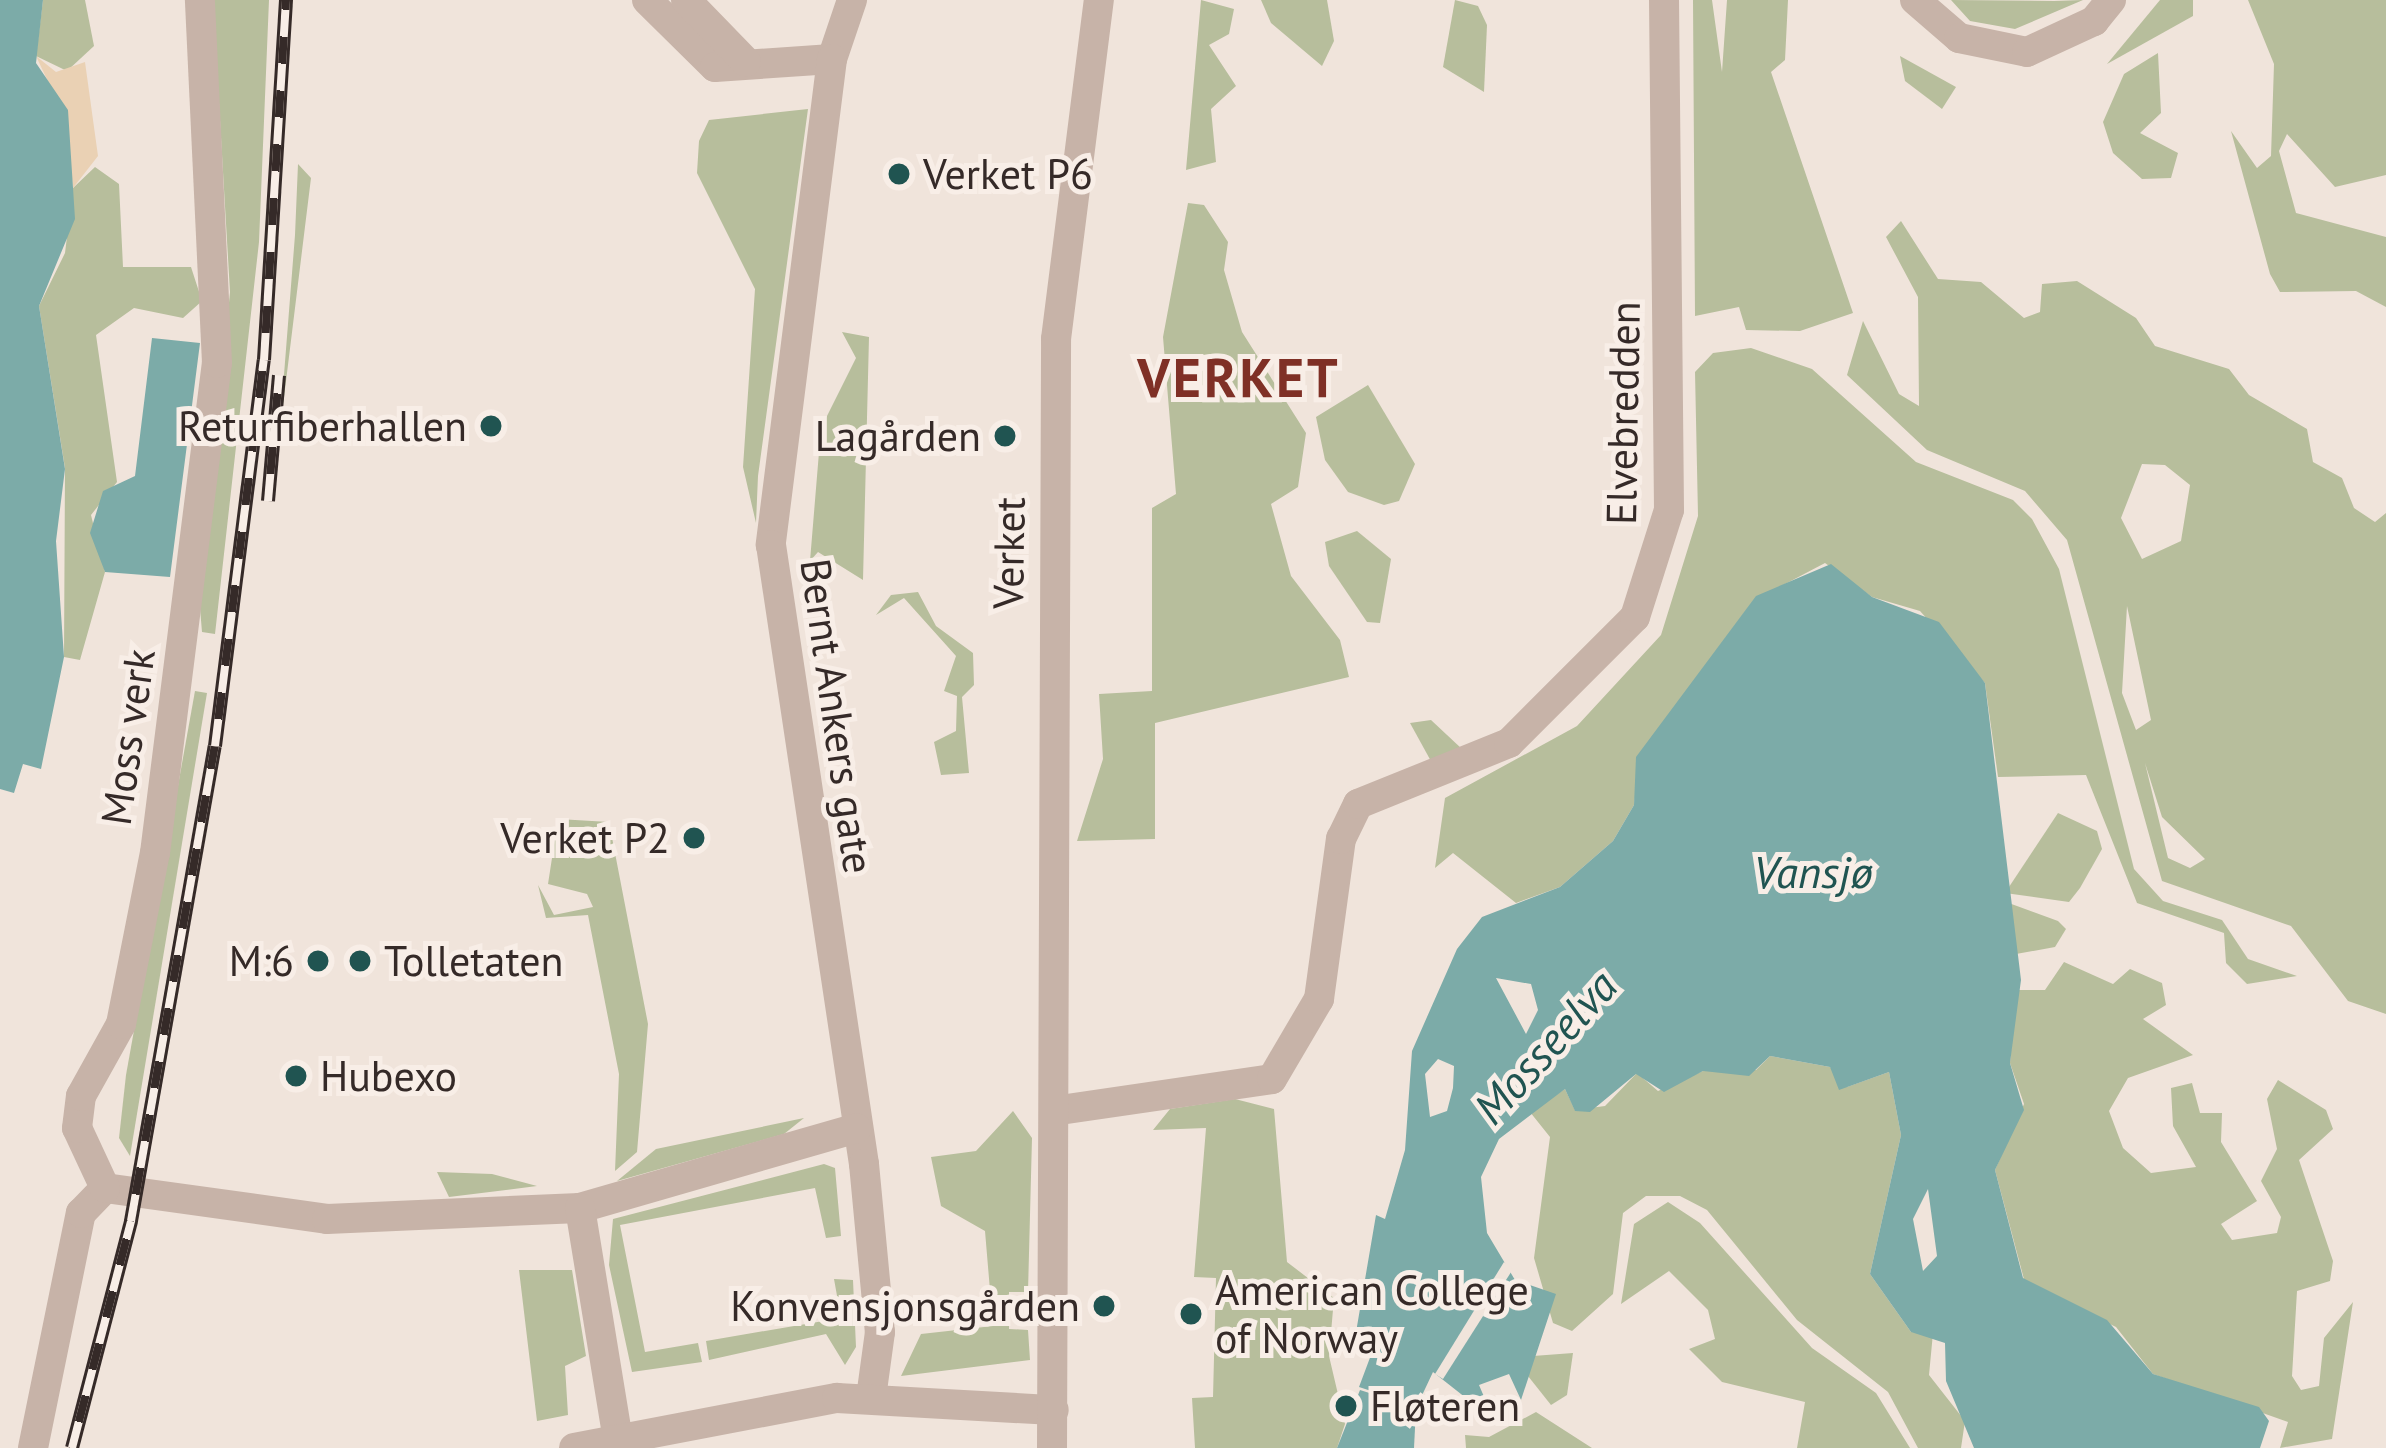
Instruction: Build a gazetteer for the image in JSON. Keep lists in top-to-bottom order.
{
  "streets": {
    "street": [
      "Elvebredden",
      "Verket",
      "Bernt Ankers gate",
      "Moss verk"
    ]
  },
  "crossings": [
    ["Elvebredden", "Verket"]
  ],
  "districts": ["VERKET"],
  "water": ["Vansjø", "Mosseelva"],
  "places": [
    "Verket P6",
    "Returfiberhallen",
    "Lagården",
    "Verket P2",
    "M:6",
    "Tolletaten",
    "Hubexo",
    "Konvensjonsgården",
    "American College of Norway",
    "Fløteren"
  ]
}
